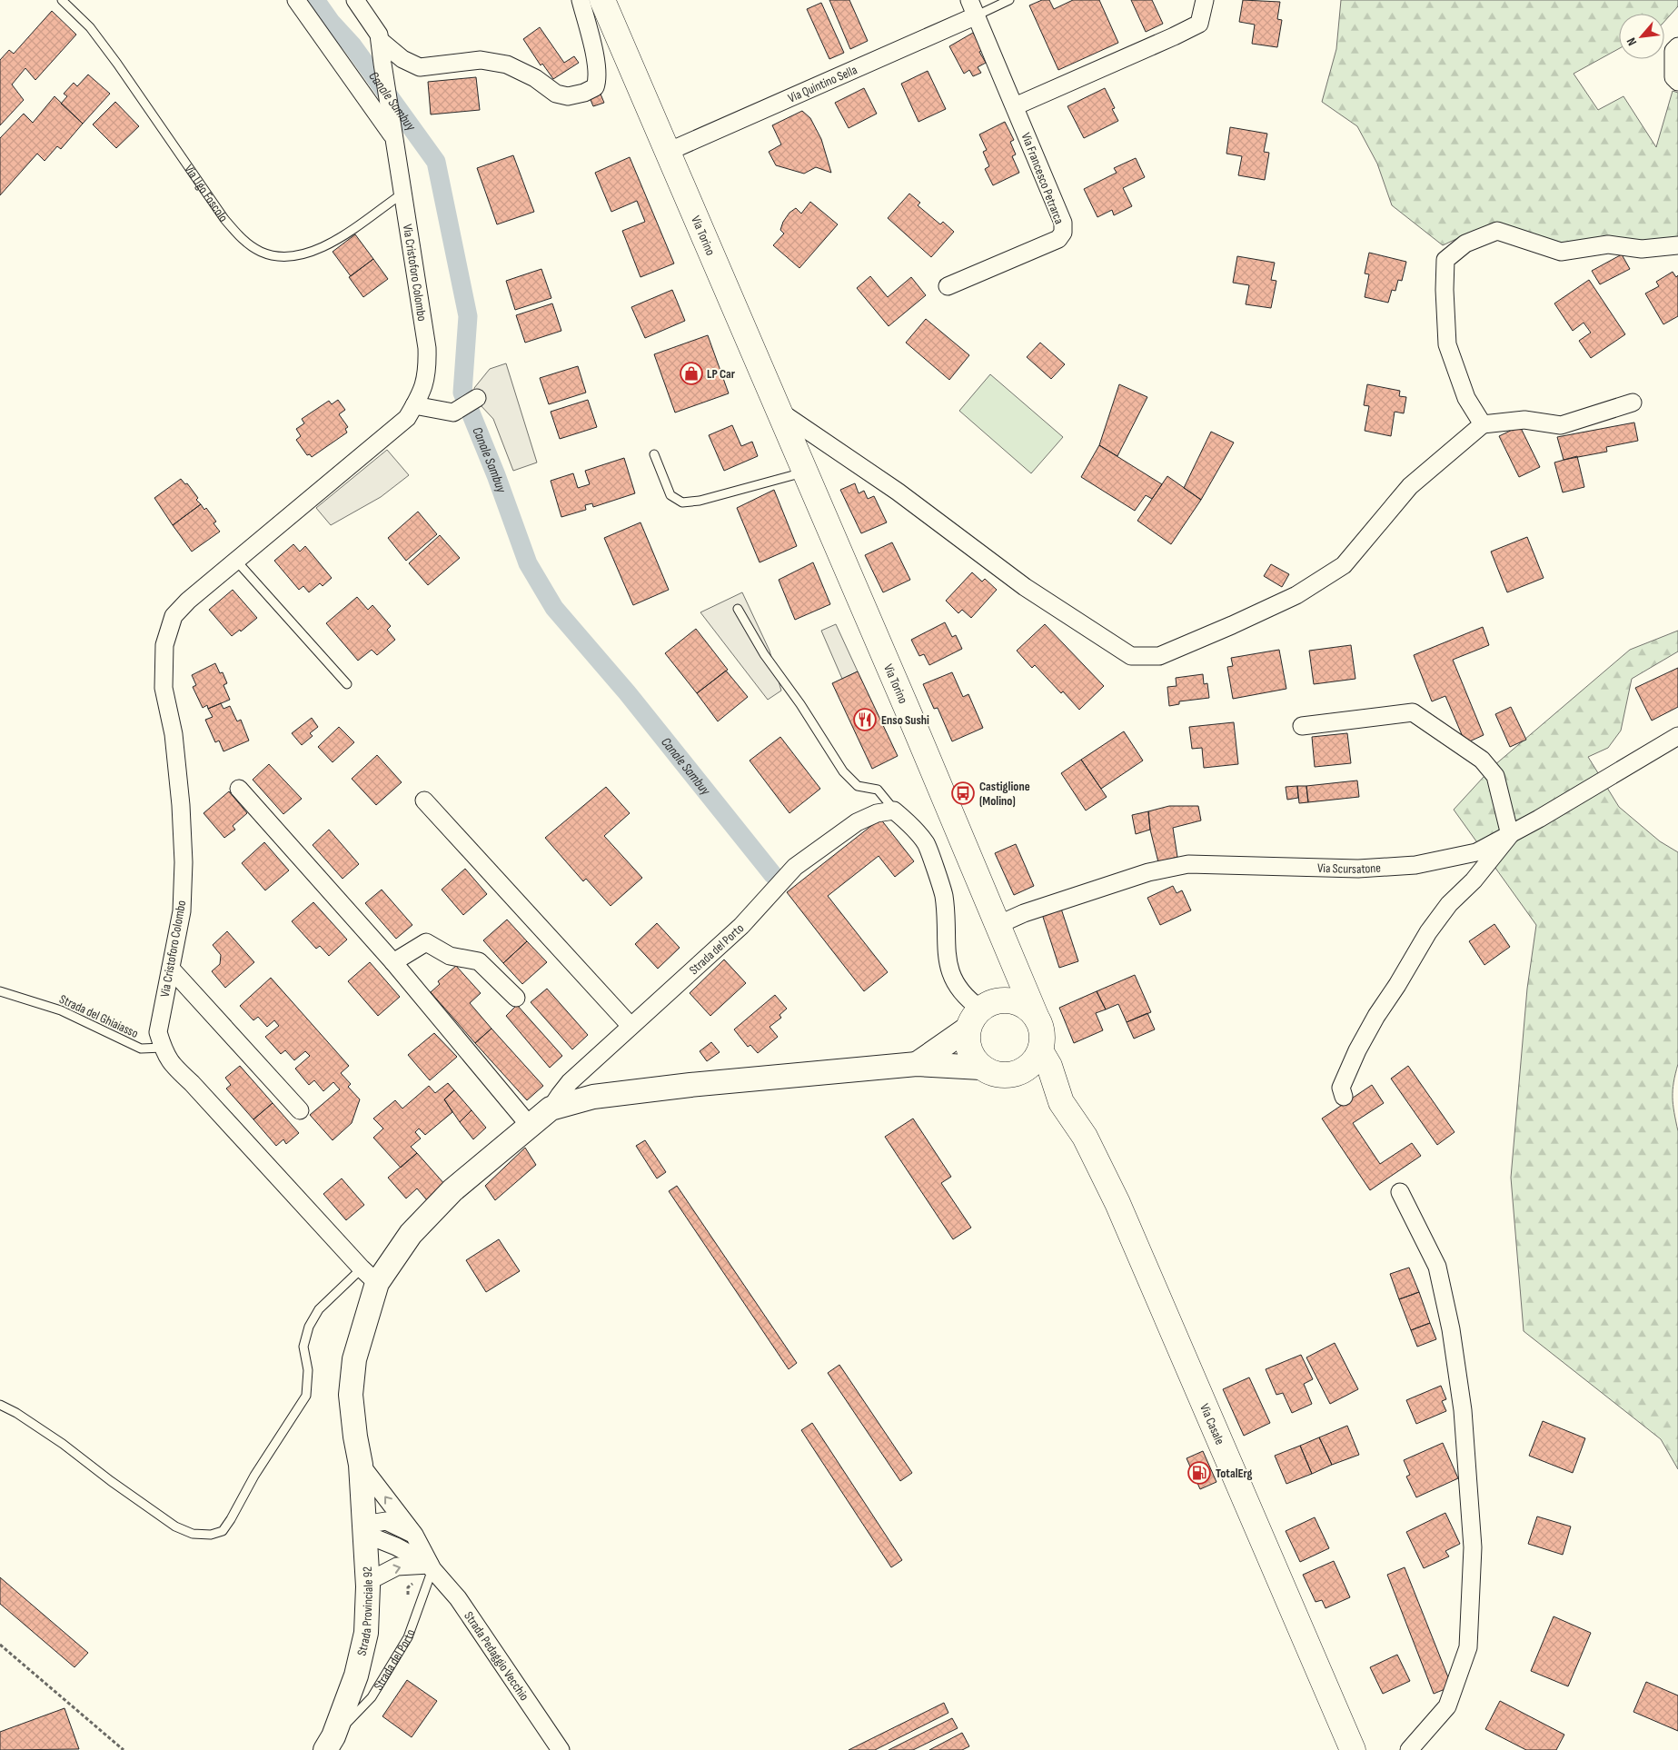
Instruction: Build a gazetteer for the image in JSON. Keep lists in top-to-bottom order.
{
  "streets": {
    "main road": ["Via Torino", "Via Casale", "Strada Provinciale 92"],
    "street": [
      "Via Quintino Sella",
      "Via Francesco Petrarca",
      "Via Cristoforo Colombo",
      "Via Scursatone",
      "Strada del Porto",
      "Strada Pedaggio Vecchio"
    ],
    "lane": ["Via Ugo Foscolo", "Strada del Ghiaiasso"]
  },
  "crossings": [
    ["Via Quintino Sella", "Via Francesco Petrarca"],
    ["Via Quintino Sella", "Via Torino"],
    ["Via Ugo Foscolo", "Via Cristoforo Colombo"],
    ["Via Torino", "Via Scursatone"],
    ["Via Cristoforo Colombo", "Strada del Ghiaiasso"],
    ["Via Cristoforo Colombo", "Strada Provinciale 92"],
    ["Strada del Porto", "Strada Provinciale 92"],
    ["Strada del Porto", "Strada Pedaggio Vecchio"],
    ["Strada Provinciale 92", "Strada Pedaggio Vecchio"]
  ],
  "water": ["Canale Sambuy"],
  "places": {
    "shop": ["LP Car"],
    "restaurant": ["Enso Sushi"],
    "bus stop": ["Castiglione (Molino)"],
    "fuel station": ["TotalErg"]
  },
  "north": "bottom left"
}
